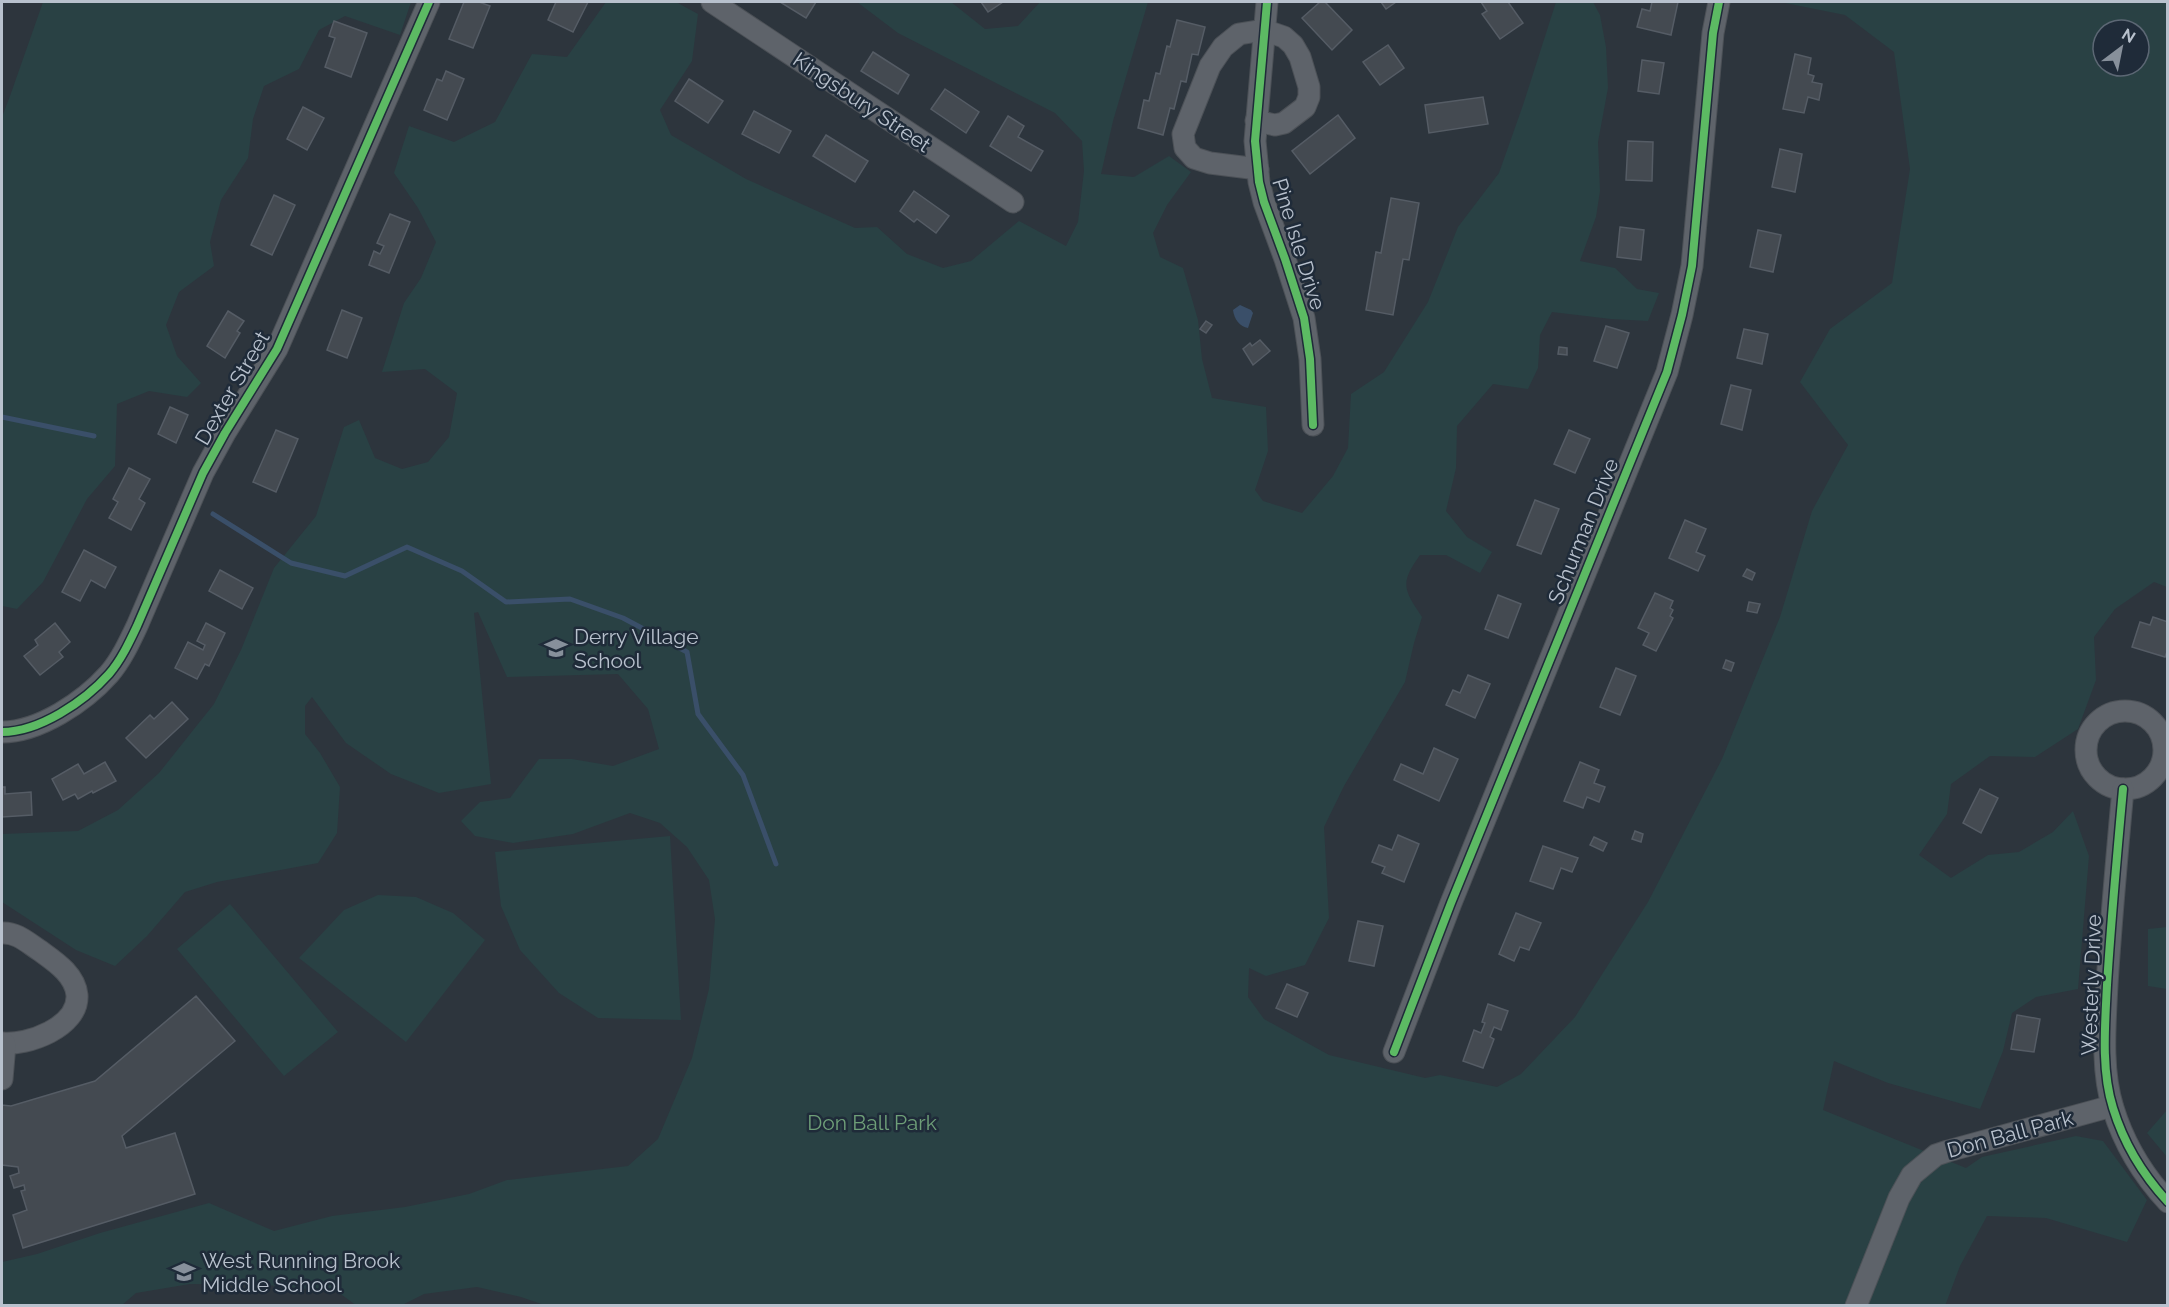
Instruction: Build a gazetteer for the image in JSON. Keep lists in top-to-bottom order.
{
  "streets": {
    "street": [
      "Kingsbury Street",
      "Pine Isle Drive",
      "Dexter Street",
      "Schurman Drive",
      "Westerly Drive",
      "Don Ball Park"
    ]
  },
  "crossings": [
    ["Westerly Drive", "Don Ball Park"]
  ],
  "parks": ["Don Ball Park"],
  "places": {
    "school or university": ["Derry Village School", "West Running Brook Middle School"]
  },
  "north": "top right"
}
